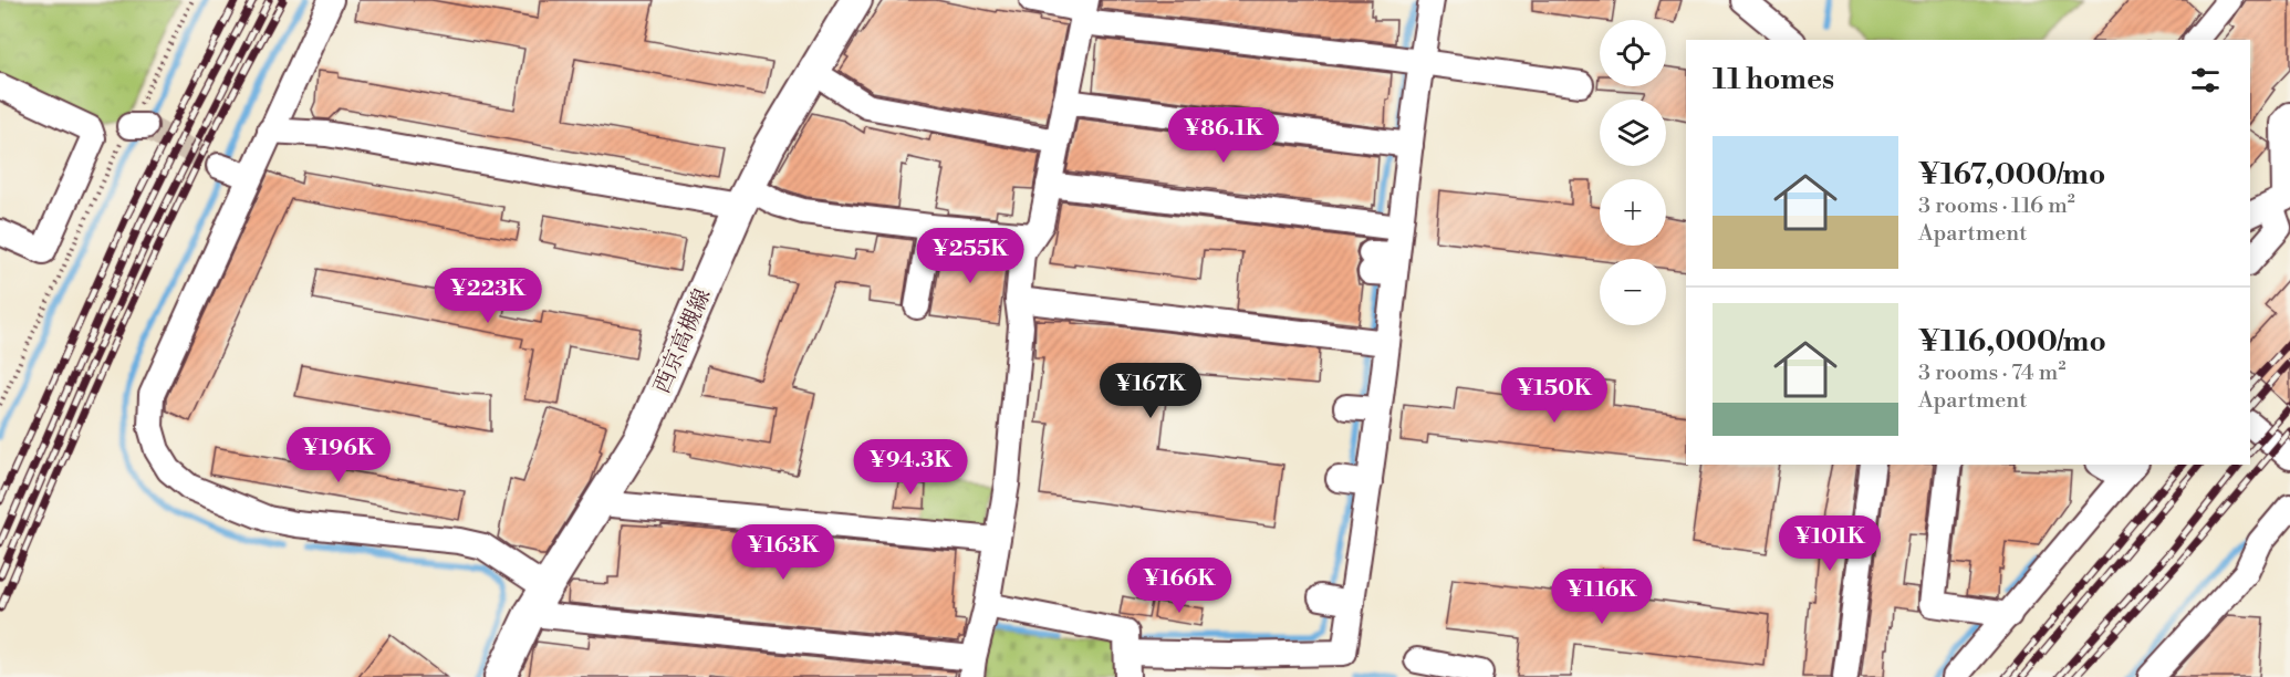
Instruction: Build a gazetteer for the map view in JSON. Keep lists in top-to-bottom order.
{
  "streets": {
    "main road": ["西京高槻線"]
  },
  "page": {
    "map_buttons": ["+", "−"],
    "heading": "11 homes",
    "price": [
      "¥86.1K",
      "¥255K",
      "¥223K",
      "¥167K",
      "¥150K",
      "¥196K",
      "¥94.3K",
      "¥101K",
      "¥163K",
      "¥166K",
      "¥116K"
    ],
    "list": [
      {
        "name": "¥167,000/mo",
        "note": "3 rooms · 116 m² · Apartment"
      },
      {
        "name": "¥116,000/mo",
        "note": "3 rooms · 74 m² · Apartment"
      }
    ]
  }
}
